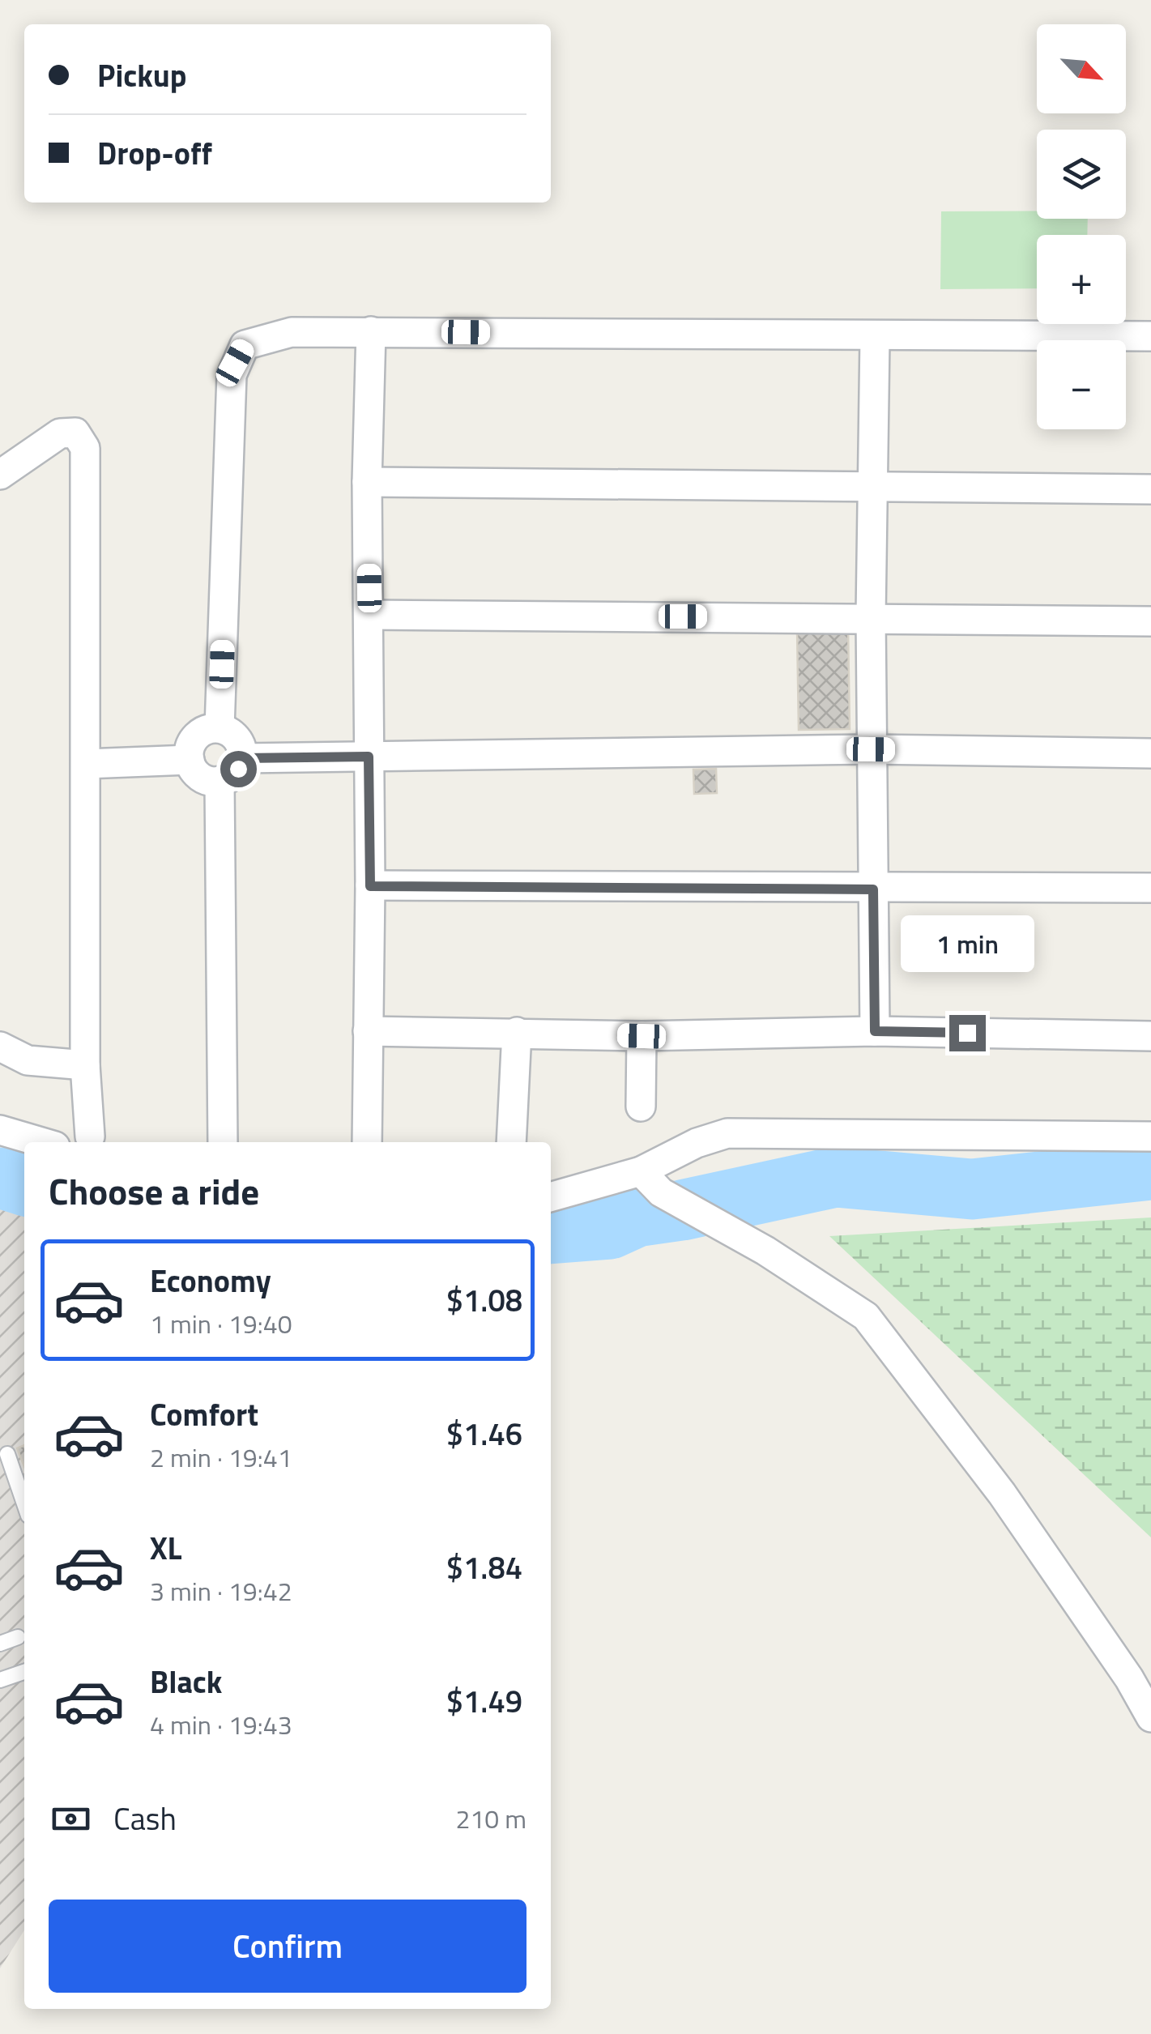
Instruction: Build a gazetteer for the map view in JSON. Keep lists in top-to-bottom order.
{
  "north": "bottom right",
  "page": {
    "map_buttons": ["+", "−"],
    "banner": ["Pickup", "Drop-off"],
    "bubble": "1 min",
    "heading": "Choose a ride",
    "list": [
      {
        "name": "Economy",
        "note": "1 min · 19:40",
        "value": "$1.08"
      },
      {
        "name": "Comfort",
        "note": "2 min · 19:41",
        "value": "$1.46"
      },
      {
        "name": "XL",
        "note": "3 min · 19:42",
        "value": "$1.84"
      },
      {
        "name": "Black",
        "note": "4 min · 19:43",
        "value": "$1.49"
      }
    ],
    "pay": ["Cash", "210 m"],
    "buttons": "Confirm"
  }
}
